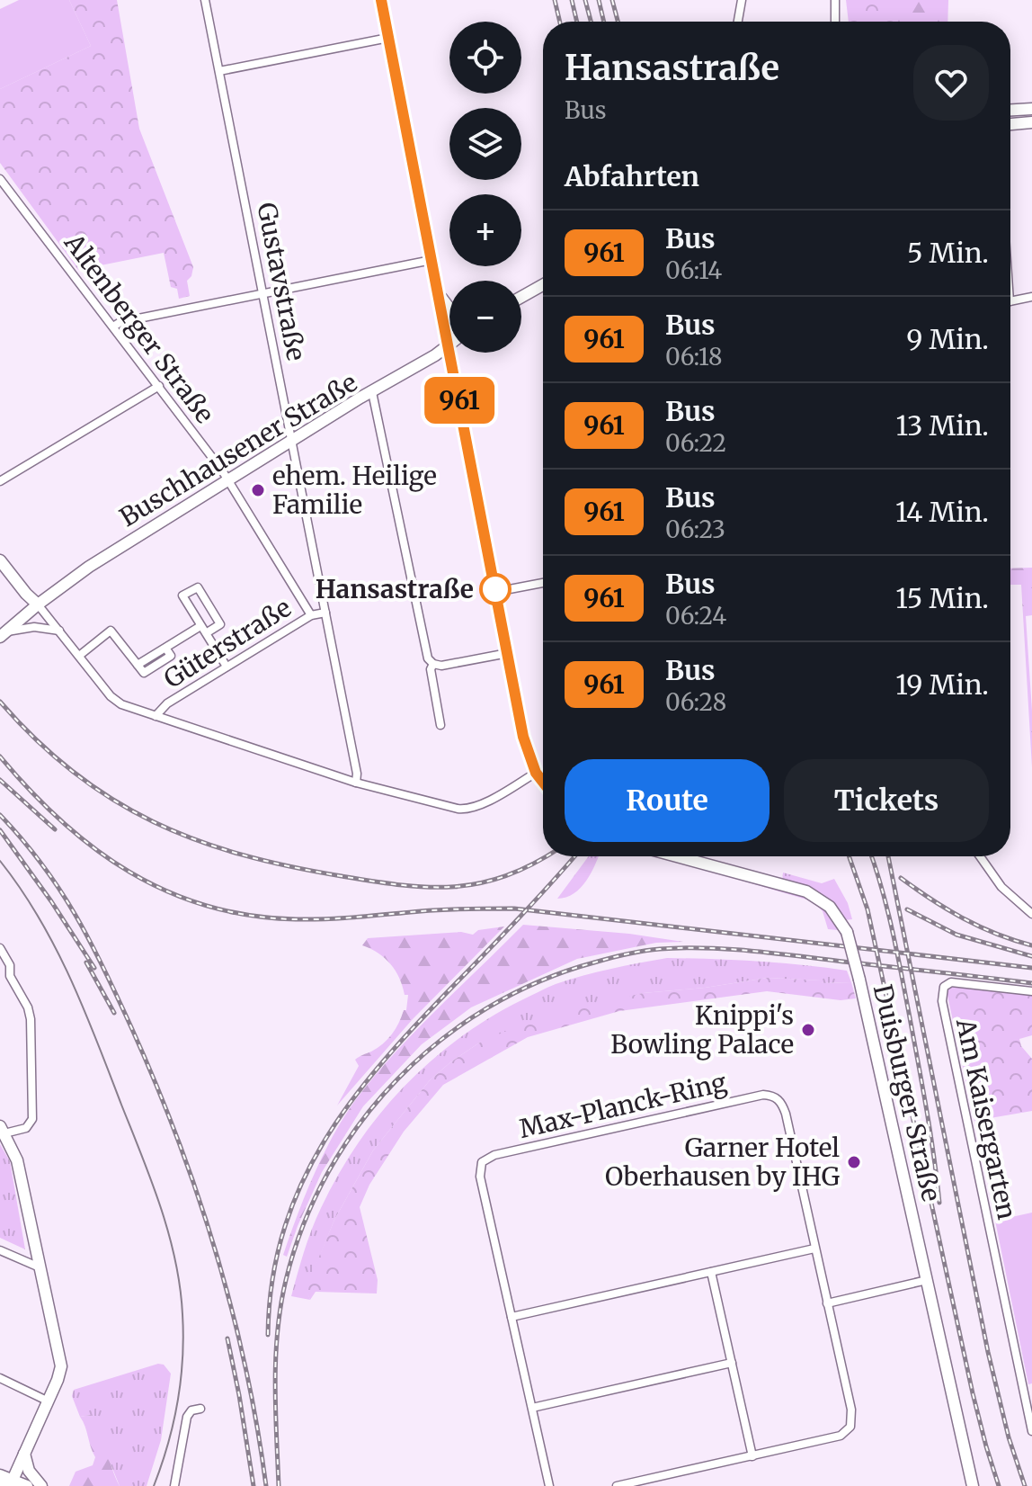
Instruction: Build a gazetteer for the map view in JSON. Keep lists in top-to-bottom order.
{
  "streets": {
    "main road": ["Buschhausener Straße", "Duisburger Straße"],
    "street": [
      "Gustavstraße",
      "Altenberger Straße",
      "Güterstraße",
      "Max-Planck-Ring",
      "Am Kaisergarten"
    ]
  },
  "crossings": [
    ["Gustavstraße", "Buschhausener Straße"],
    ["Gustavstraße", "Güterstraße"],
    ["Altenberger Straße", "Buschhausener Straße"],
    ["Altenberger Straße", "Güterstraße"]
  ],
  "places": [
    "ehem. Heilige Familie",
    "Hansastraße",
    "Knippi's Bowling Palace",
    "Garner Hotel Oberhausen by IHG"
  ],
  "lines": ["bus line 961"],
  "page": {
    "on_map": "961",
    "map_buttons": ["+", "−"],
    "heading": [
      ["Hansastraße", "Bus"],
      "Abfahrten"
    ],
    "list": [
      {
        "mark": "961",
        "name": "Bus",
        "note": "06:14",
        "value": "5 Min."
      },
      {
        "mark": "961",
        "name": "Bus",
        "note": "06:18",
        "value": "9 Min."
      },
      {
        "mark": "961",
        "name": "Bus",
        "note": "06:22",
        "value": "13 Min."
      },
      {
        "mark": "961",
        "name": "Bus",
        "note": "06:23",
        "value": "14 Min."
      },
      {
        "mark": "961",
        "name": "Bus",
        "note": "06:24",
        "value": "15 Min."
      },
      {
        "mark": "961",
        "name": "Bus",
        "note": "06:28",
        "value": "19 Min."
      }
    ],
    "buttons": ["Route", "Tickets"]
  }
}
